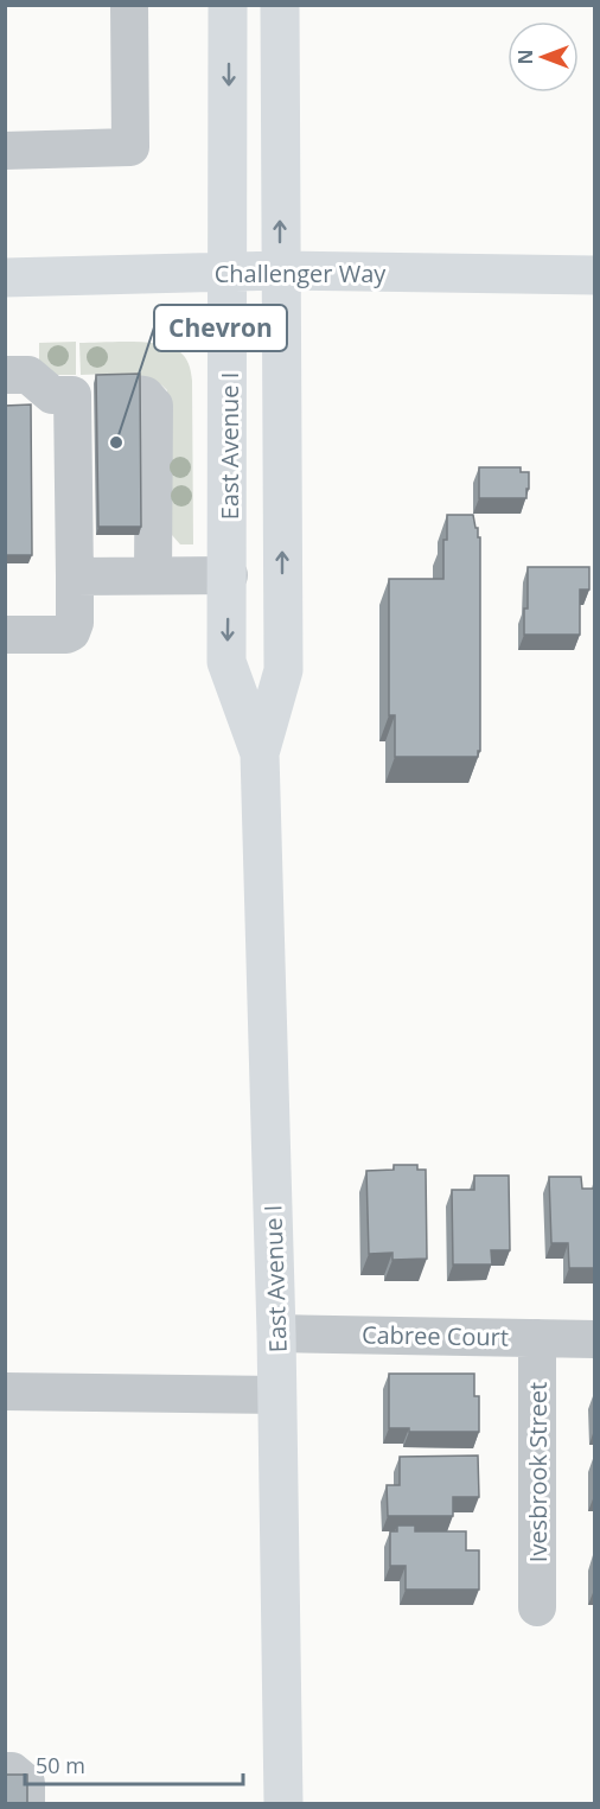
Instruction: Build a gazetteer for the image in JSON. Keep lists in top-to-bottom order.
{
  "streets": {
    "main road": ["Challenger Way", "East Avenue I"],
    "street": ["Cabree Court", "Ivesbrook Street"]
  },
  "crossings": [
    ["Challenger Way", "East Avenue I"],
    ["East Avenue I", "Cabree Court"],
    ["Cabree Court", "Ivesbrook Street"]
  ],
  "places": ["Chevron"],
  "scale_bar": "50 m",
  "north": "left"
}
